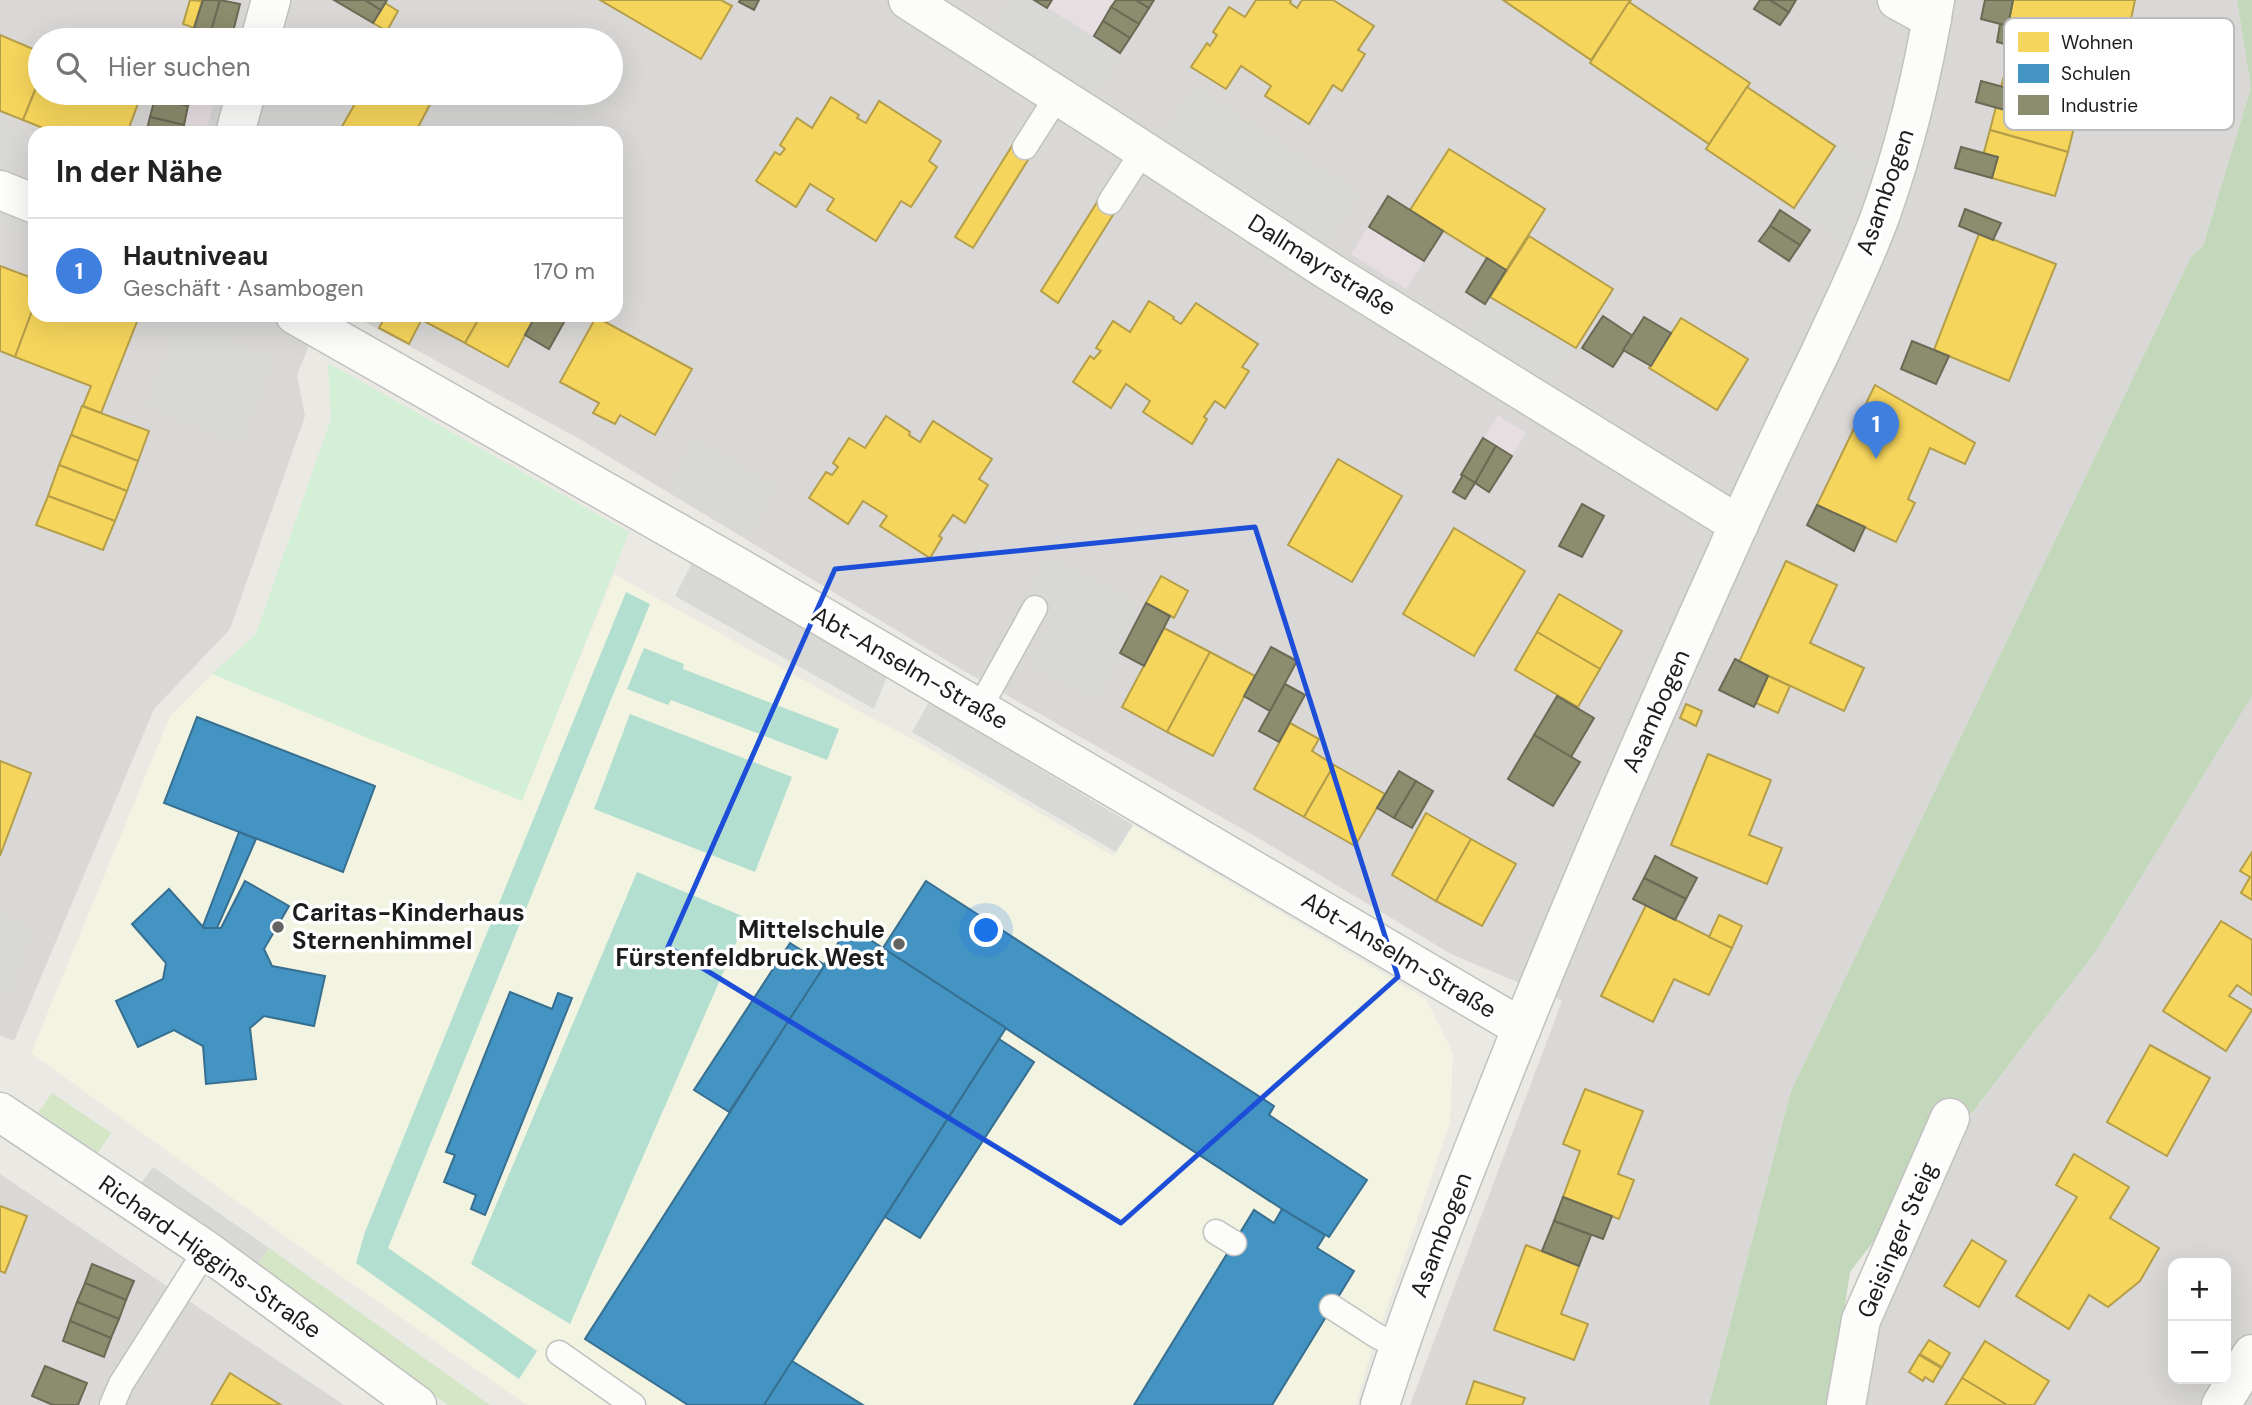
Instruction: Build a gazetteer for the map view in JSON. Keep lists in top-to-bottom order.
{
  "streets": {
    "street": [
      "Asambogen",
      "Dallmayrstraße",
      "Abt-Anselm-Straße",
      "Geisinger Steig",
      "Richard-Higgins-Straße"
    ]
  },
  "crossings": [
    ["Asambogen", "Dallmayrstraße"],
    ["Asambogen", "Abt-Anselm-Straße"]
  ],
  "places": ["Caritas-Kinderhaus Sternenhimmel", "Mittelschule Fürstenfeldbruck West"],
  "legend": ["Wohnen", "Schulen", "Industrie"],
  "page": {
    "search": "Hier suchen",
    "heading": "In der Nähe",
    "list": [
      {
        "mark": "1",
        "name": "Hautniveau",
        "note": "Geschäft · Asambogen",
        "value": "170 m"
      }
    ],
    "pins": "1",
    "map_buttons": ["+", "−"]
  }
}
